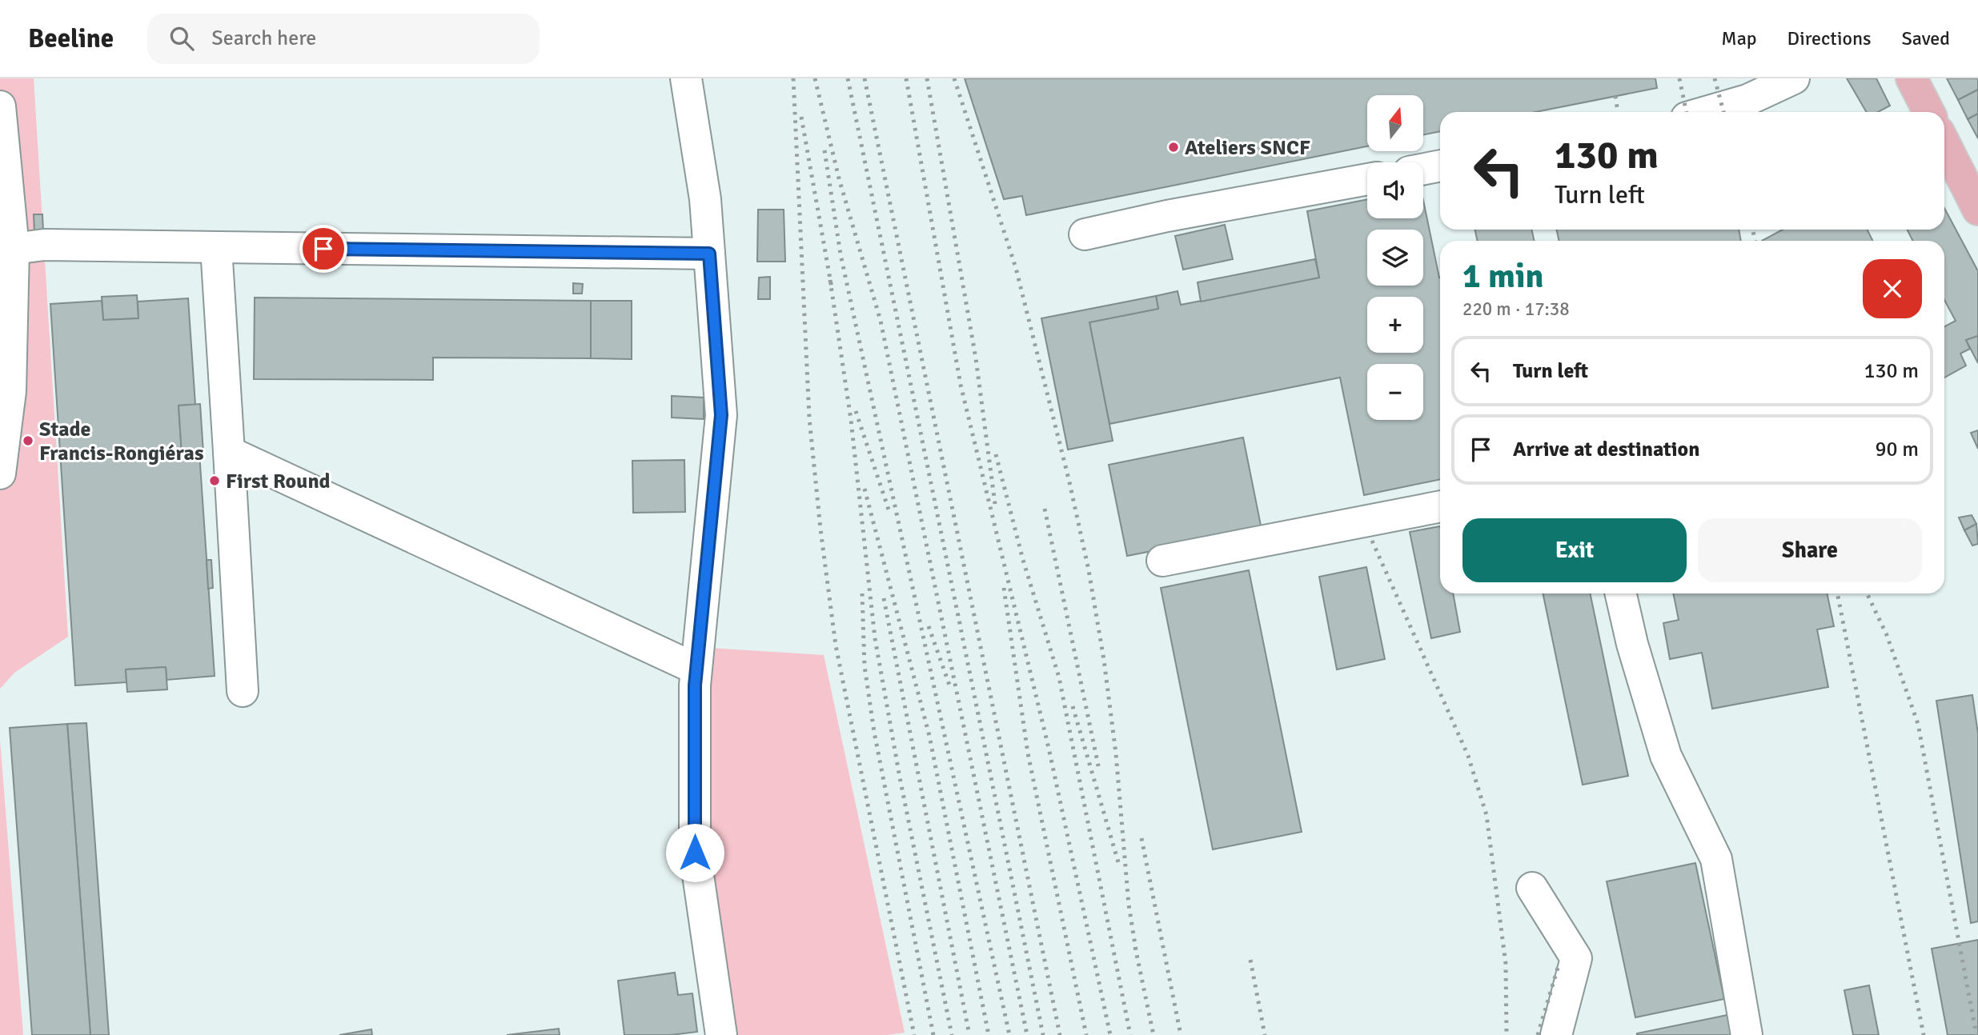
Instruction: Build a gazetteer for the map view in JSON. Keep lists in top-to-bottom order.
{
  "places": ["Ateliers SNCF", "Stade Francis-Rongiéras", "First Round"],
  "north": "top",
  "page": {
    "header": "Beeline",
    "search": "Search here",
    "nav": ["Map", "Directions", "Saved"],
    "map_buttons": ["+", "−"],
    "turn": ["130 m", "Turn left"],
    "heading": ["1 min", "220 m · 17:38"],
    "list": [
      {
        "name": "Turn left",
        "value": "130 m"
      },
      {
        "name": "Arrive at destination",
        "value": "90 m"
      }
    ],
    "buttons": ["Exit", "Share"]
  }
}
